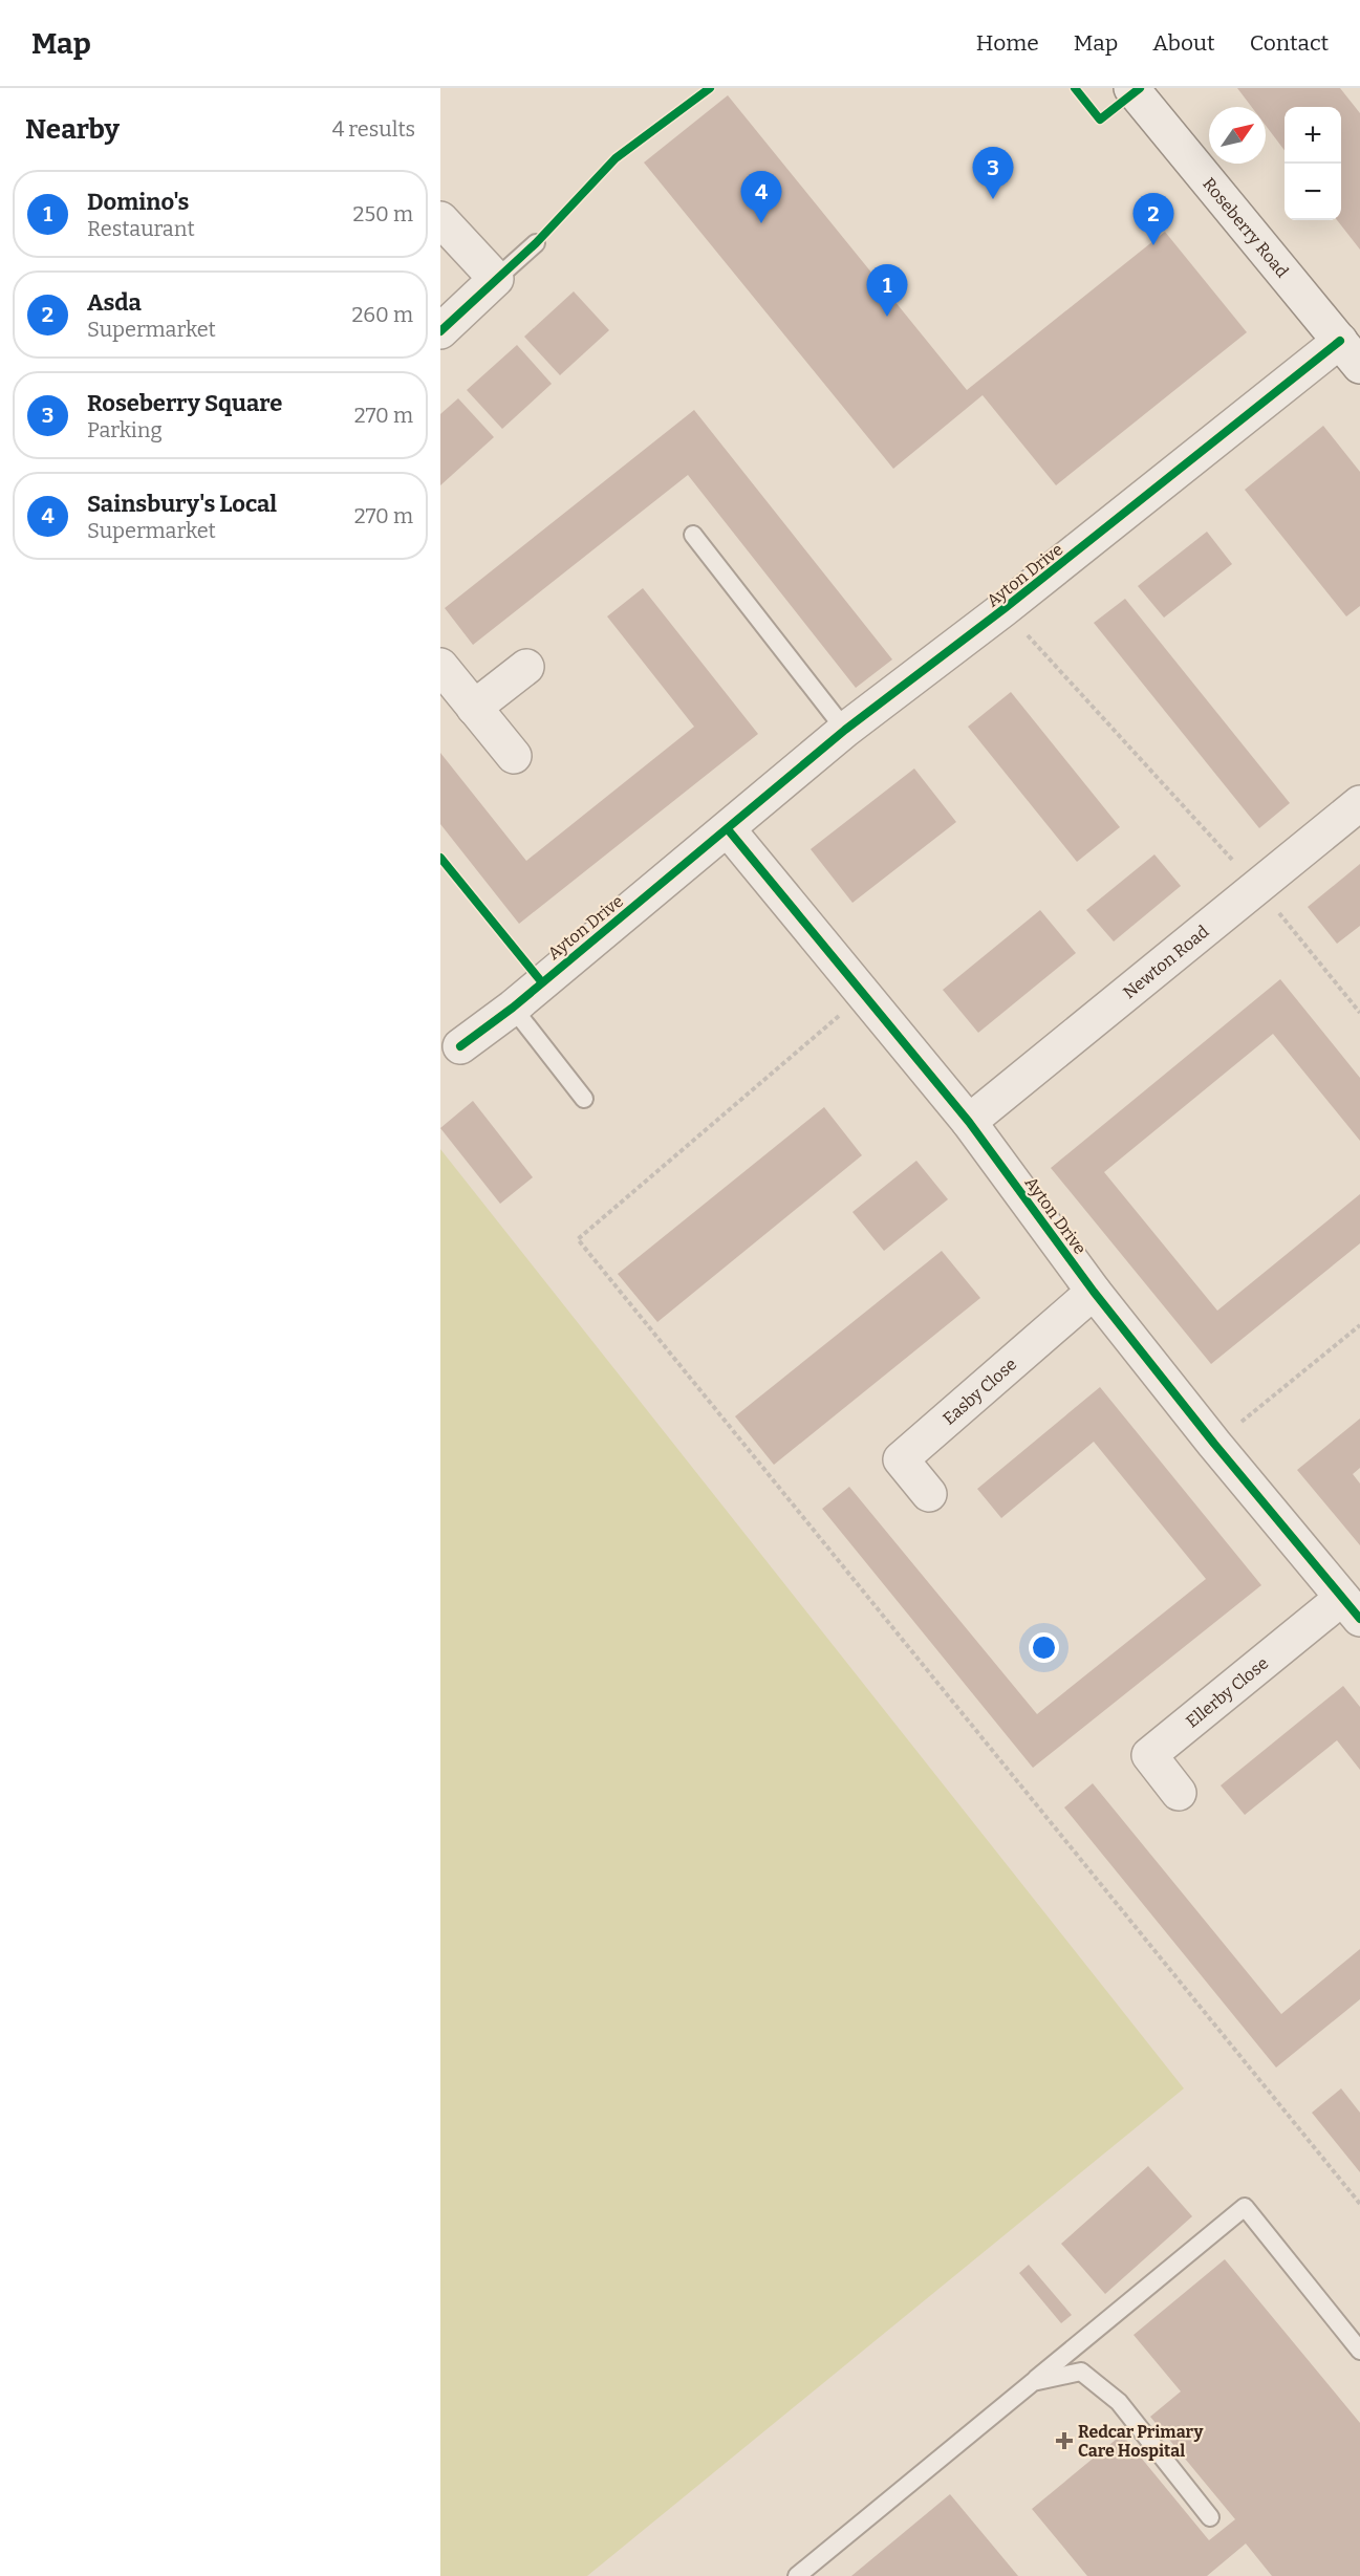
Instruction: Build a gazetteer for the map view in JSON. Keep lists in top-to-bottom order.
{
  "streets": {
    "street": [
      "Roseberry Road",
      "Ayton Drive",
      "Newton Road",
      "Easby Close",
      "Ellerby Close"
    ]
  },
  "crossings": [
    ["Roseberry Road", "Ayton Drive"],
    ["Ayton Drive", "Newton Road"],
    ["Ayton Drive", "Easby Close"],
    ["Ayton Drive", "Ellerby Close"]
  ],
  "places": {
    "health": ["Redcar Primary Care Hospital"]
  },
  "north": "top right",
  "page": {
    "header": "Map",
    "nav": [
      "Home",
      "Map",
      "About",
      "Contact"
    ],
    "heading": ["Nearby", "4 results"],
    "map_buttons": ["+", "−"],
    "pins": [
      "3",
      "4",
      "2",
      "1"
    ],
    "list": [
      {
        "mark": "1",
        "name": "Domino's",
        "note": "Restaurant",
        "value": "250 m"
      },
      {
        "mark": "2",
        "name": "Asda",
        "note": "Supermarket",
        "value": "260 m"
      },
      {
        "mark": "3",
        "name": "Roseberry Square",
        "note": "Parking",
        "value": "270 m"
      },
      {
        "mark": "4",
        "name": "Sainsbury's Local",
        "note": "Supermarket",
        "value": "270 m"
      }
    ]
  }
}
